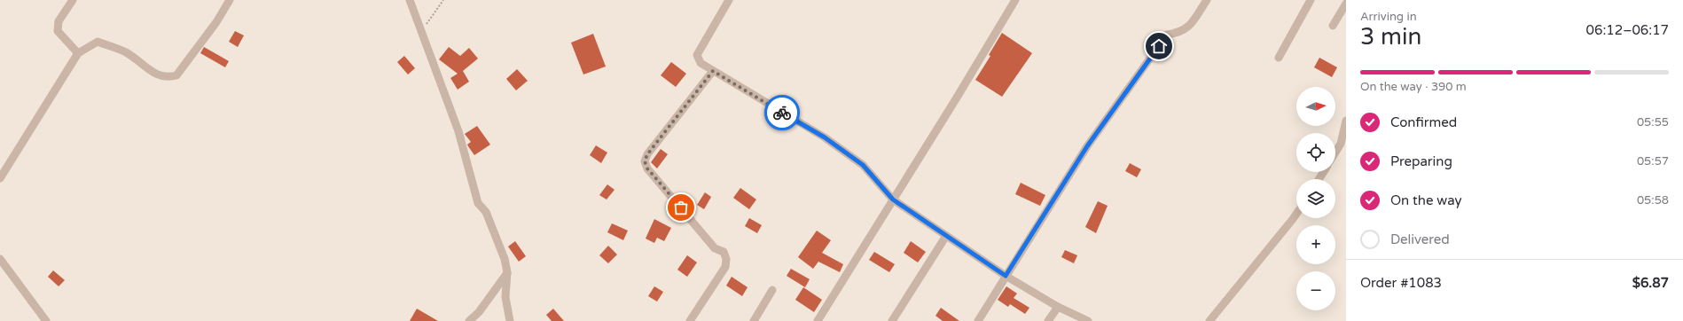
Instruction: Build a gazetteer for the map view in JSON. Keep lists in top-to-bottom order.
{
  "north": "right",
  "page": {
    "heading": ["3 min", "Arriving in", "06:12–06:17"],
    "panel": ["Order #1083", "$6.87"],
    "bar": "On the way · 390 m",
    "map_buttons": ["+", "−"],
    "list": [
      ["Confirmed", "05:55"],
      ["Preparing", "05:57"],
      ["On the way", "05:58"],
      "Delivered"
    ]
  }
}
